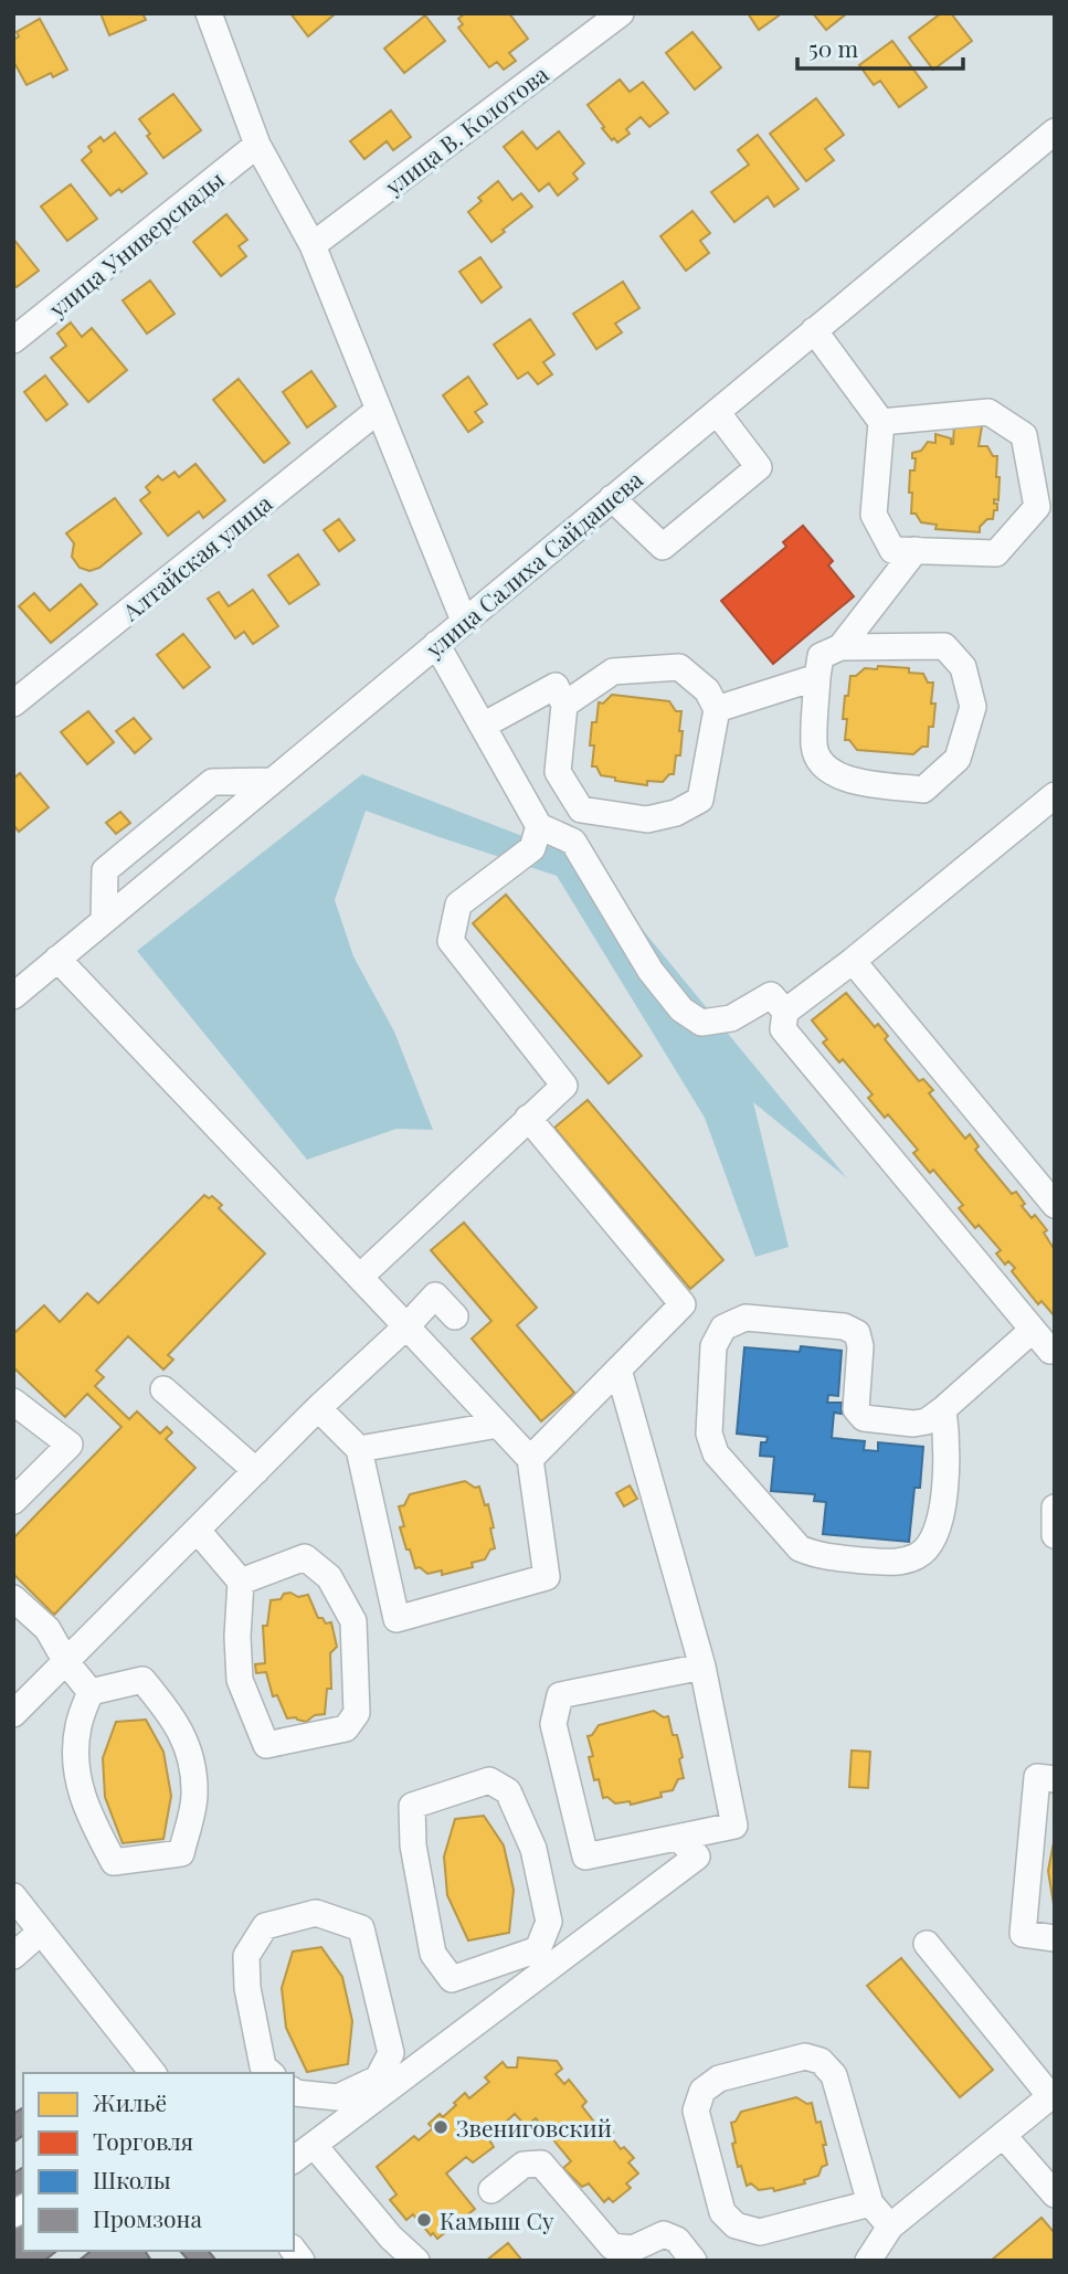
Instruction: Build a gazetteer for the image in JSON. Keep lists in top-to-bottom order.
{
  "streets": {
    "street": [
      "улица В. Колотова",
      "улица Универсиады",
      "Алтайская улица",
      "улица Салиха Сайдашева"
    ]
  },
  "places": ["Звениговский", "Камыш Су"],
  "legend": [
    "Жильё",
    "Торговля",
    "Школы",
    "Промзона"
  ],
  "scale_bar": "50 m"
}
